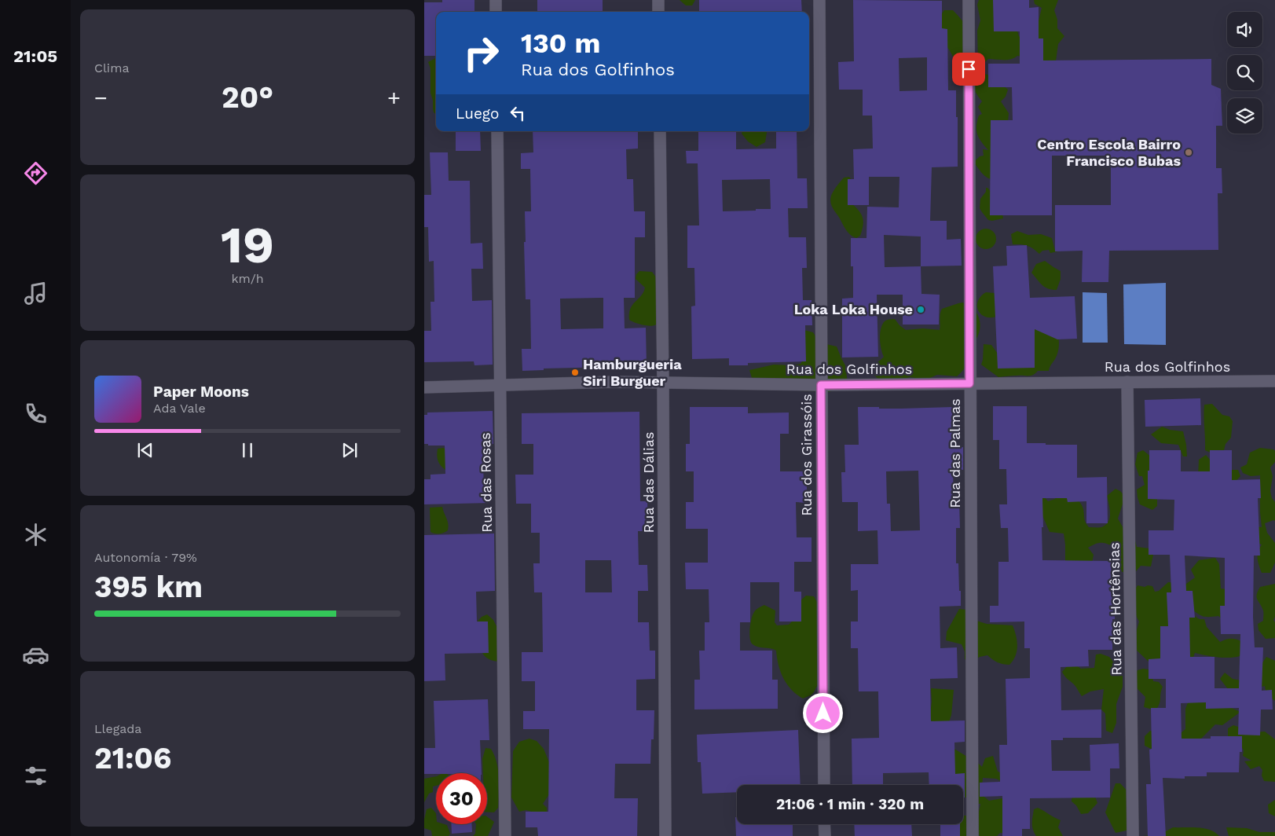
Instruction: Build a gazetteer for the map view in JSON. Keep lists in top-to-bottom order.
{
  "streets": {
    "street": [
      "Rua dos Golfinhos",
      "Rua das Palmas",
      "Rua dos Girassóis",
      "Rua das Rosas",
      "Rua das Dálias",
      "Rua das Hortênsias"
    ]
  },
  "crossings": [
    ["Rua dos Golfinhos", "Rua das Palmas"],
    ["Rua dos Golfinhos", "Rua dos Girassóis"],
    ["Rua dos Golfinhos", "Rua das Rosas"],
    ["Rua dos Golfinhos", "Rua das Dálias"],
    ["Rua dos Golfinhos", "Rua das Hortênsias"]
  ],
  "places": ["Centro Escola Bairro Francisco Bubas", "Loka Loka House", "Hamburgueria Siri Burguer"],
  "page": {
    "tabs": "21:05",
    "tile": [
      "Clima",
      ["19", "km/h"],
      ["Autonomía · 79%", "395 km"],
      ["Llegada", "21:06"]
    ],
    "turn": ["130 m", "Rua dos Golfinhos"],
    "heat": ["−", "20°", "+"],
    "then": "Luego",
    "song": ["Paper Moons", "Ada Vale"],
    "limit": "30",
    "trip": "21:06 · 1 min · 320 m"
  }
}
